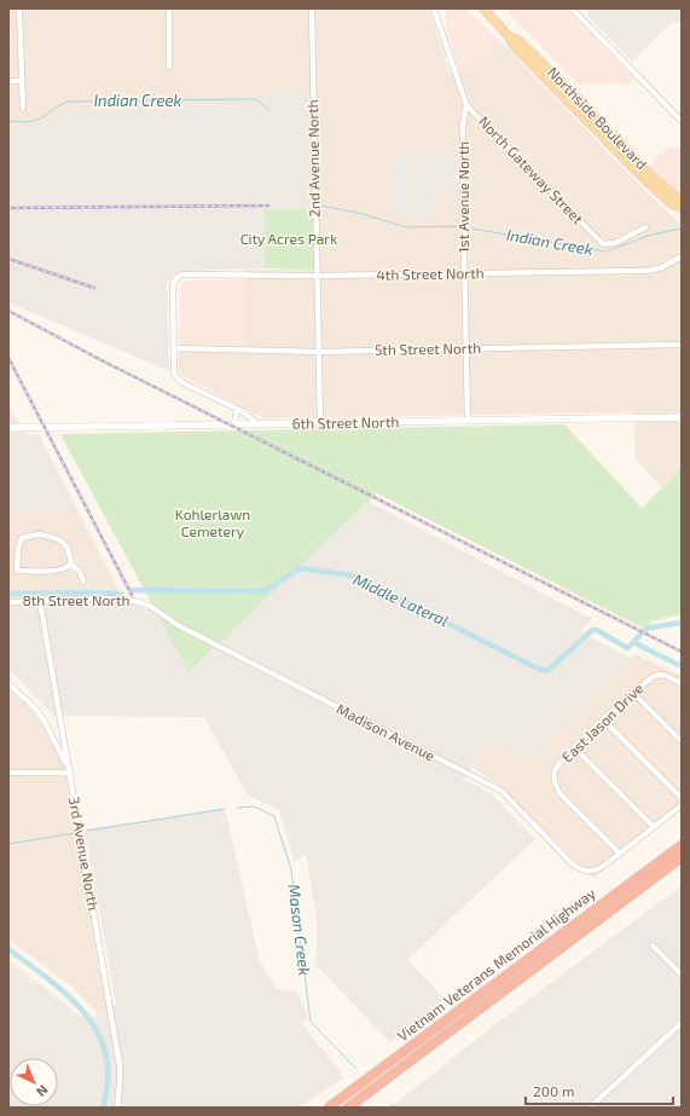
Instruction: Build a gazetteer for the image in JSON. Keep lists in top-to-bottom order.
{
  "streets": {
    "highway": ["Vietnam Veterans Memorial Highway"],
    "main road": ["Northside Boulevard"],
    "street": [
      "2nd Avenue North",
      "North Gateway Street",
      "1st Avenue North",
      "4th Street North",
      "5th Street North",
      "6th Street North",
      "8th Street North",
      "East Jason Drive",
      "Madison Avenue",
      "3rd Avenue North"
    ]
  },
  "crossings": [
    ["2nd Avenue North", "4th Street North"],
    ["2nd Avenue North", "5th Street North"],
    ["2nd Avenue North", "6th Street North"],
    ["North Gateway Street", "1st Avenue North"],
    ["1st Avenue North", "4th Street North"],
    ["1st Avenue North", "5th Street North"],
    ["1st Avenue North", "6th Street North"],
    ["4th Street North", "5th Street North"],
    ["8th Street North", "Madison Avenue"],
    ["8th Street North", "3rd Avenue North"],
    ["East Jason Drive", "Madison Avenue"]
  ],
  "water": ["Indian Creek", "Middle Lateral", "Mason Creek"],
  "parks": ["City Acres Park", "Kohlerlawn Cemetery"],
  "scale_bar": "200 m",
  "north": "bottom right"
}
